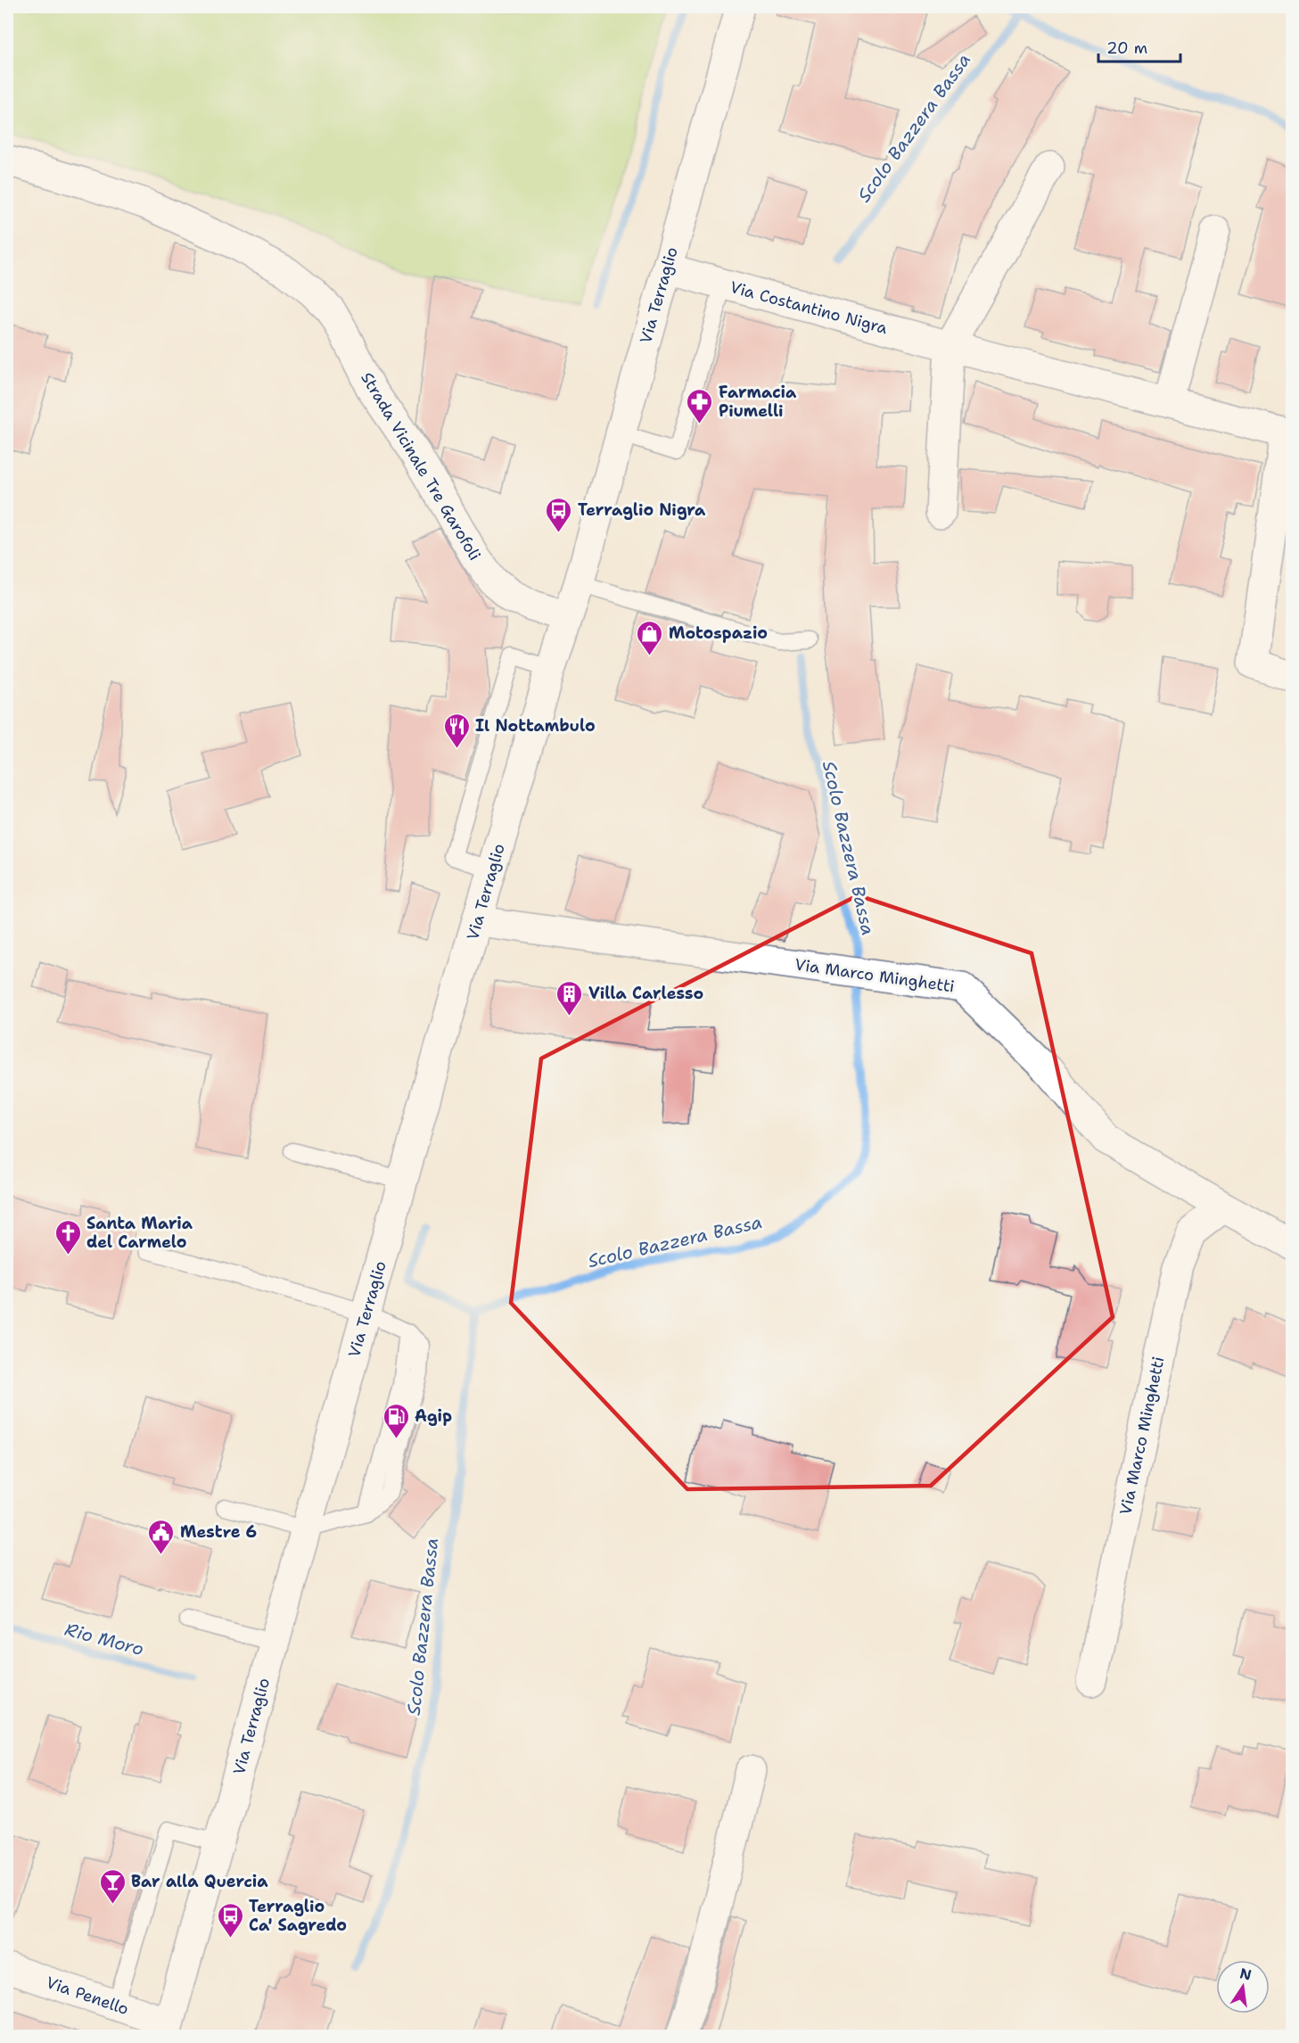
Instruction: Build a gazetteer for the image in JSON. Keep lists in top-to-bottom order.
{
  "streets": {
    "street": [
      "Via Terraglio",
      "Via Costantino Nigra",
      "Strada Vicinale Tre Garofoli",
      "Via Marco Minghetti",
      "Via Penello"
    ]
  },
  "crossings": [
    ["Via Terraglio", "Via Costantino Nigra"],
    ["Via Terraglio", "Strada Vicinale Tre Garofoli"],
    ["Via Terraglio", "Via Marco Minghetti"],
    ["Via Terraglio", "Via Penello"]
  ],
  "water": ["Scolo Bazzera Bassa", "Rio Moro"],
  "places": {
    "pharmacy": ["Farmacia Piumelli"],
    "bus stop": ["Terraglio Nigra", "Terraglio Ca' Sagredo"],
    "shop": ["Motospazio"],
    "restaurant": ["Il Nottambulo"],
    "building": ["Villa Carlesso"],
    "church": ["Santa Maria del Carmelo"],
    "fuel station": ["Agip"],
    "public building": ["Mestre 6"],
    "bar": ["Bar alla Quercia"]
  },
  "scale_bar": "20 m",
  "north": "top"
}
